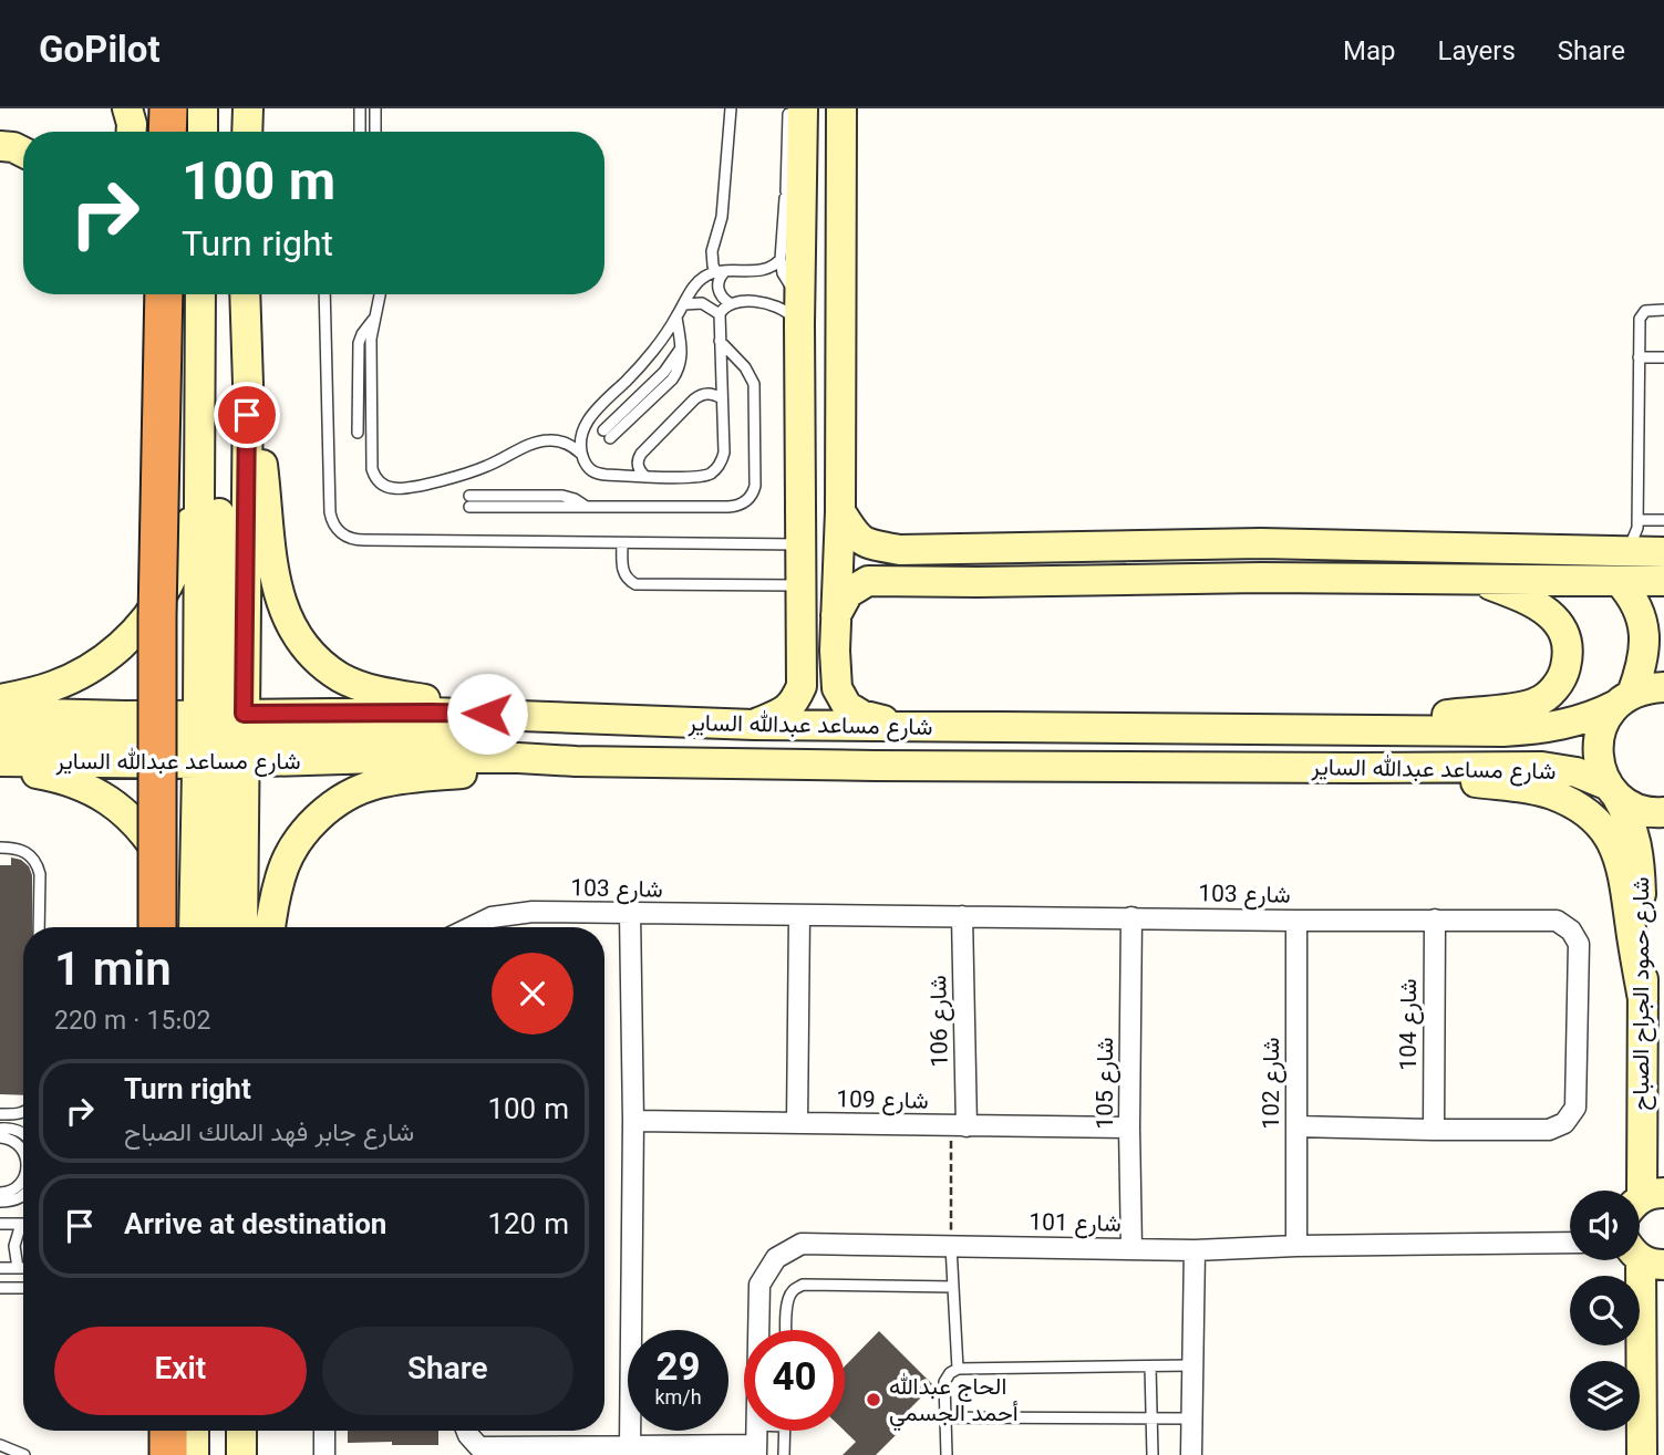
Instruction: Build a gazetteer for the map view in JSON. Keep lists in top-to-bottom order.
{
  "streets": {
    "street": [
      "شارع مساعد عبدالله الساير",
      "شارع 103",
      "شارع حمود الجراح الصباح",
      "شارع 106",
      "شارع 104",
      "شارع 105",
      "شارع 102",
      "شارع 109",
      "شارع 101"
    ]
  },
  "crossings": [
    ["شارع مساعد عبدالله الساير", "شارع حمود الجراح الصباح"],
    ["شارع 103", "شارع 106"],
    ["شارع 103", "شارع 104"],
    ["شارع 103", "شارع 105"],
    ["شارع 103", "شارع 102"],
    ["شارع 106", "شارع 109"],
    ["شارع 105", "شارع 109"],
    ["شارع 105", "شارع 101"],
    ["شارع 102", "شارع 101"]
  ],
  "places": ["الحاج عبدالله أحمد الجسمي"],
  "page": {
    "header": "GoPilot",
    "nav": ["Map", "Layers", "Share"],
    "turn": ["100 m", "Turn right"],
    "heading": ["1 min", "220 m · 15:02"],
    "list": [
      {
        "name": "Turn right",
        "note": "شارع جابر فهد المالك الصباح",
        "value": "100 m"
      },
      {
        "name": "Arrive at destination",
        "value": "120 m"
      }
    ],
    "buttons": ["Exit", "Share"],
    "speed": "29 km/h",
    "limit": "40"
  }
}
